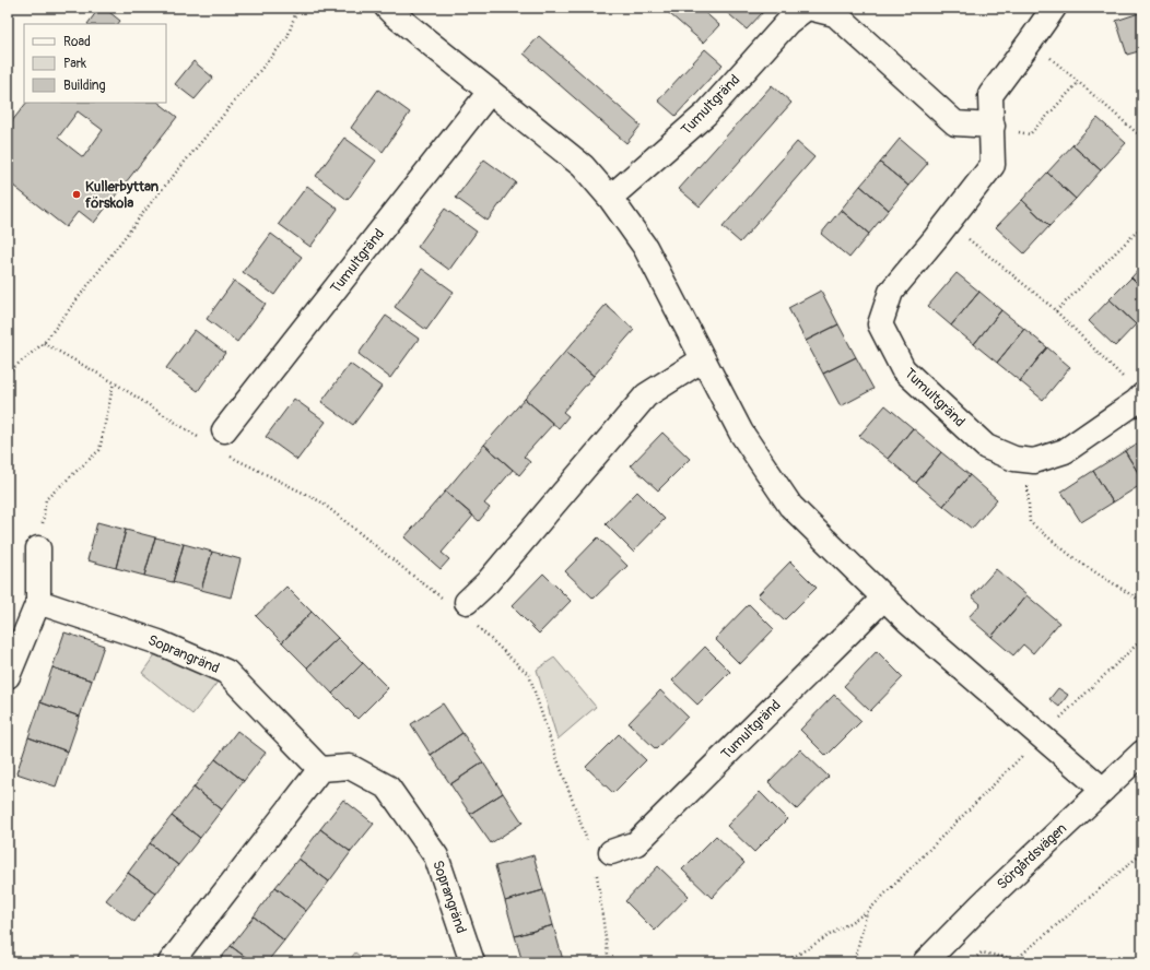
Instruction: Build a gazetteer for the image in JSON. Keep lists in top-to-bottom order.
{
  "streets": {
    "street": ["Tumultgränd", "Soprangränd", "Sörgårdsvägen"]
  },
  "places": ["Kullerbyttan förskola"],
  "legend": ["Road", "Park", "Building"]
}
